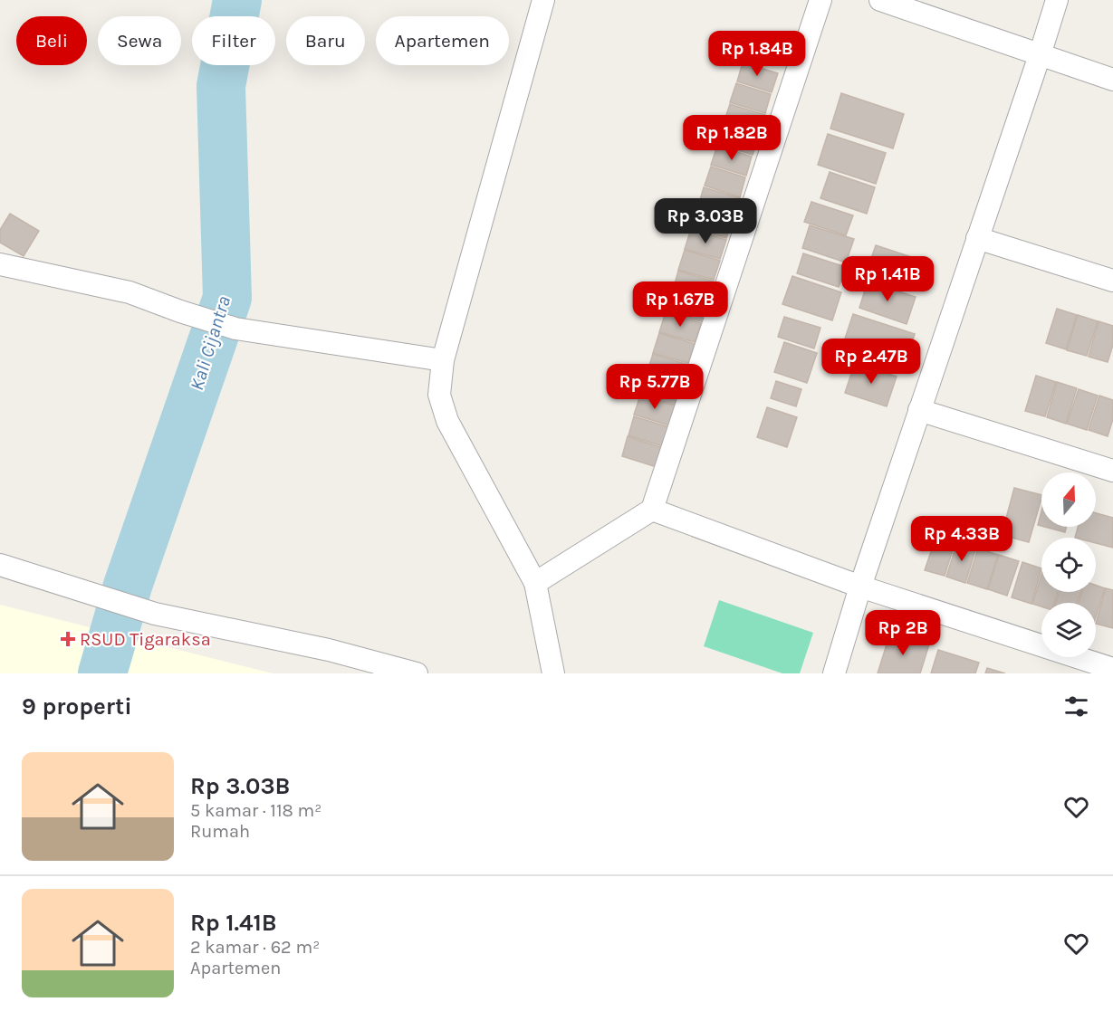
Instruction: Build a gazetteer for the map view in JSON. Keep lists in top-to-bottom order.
{
  "water": ["Kali Cijantra"],
  "places": {
    "health": ["RSUD Tigaraksa"]
  },
  "north": "top",
  "page": {
    "chip": [
      "Beli",
      "Sewa",
      "Filter",
      "Baru",
      "Apartemen"
    ],
    "price": [
      "Rp 1.84B",
      "Rp 1.82B",
      "Rp 3.03B",
      "Rp 1.41B",
      "Rp 1.67B",
      "Rp 2.47B",
      "Rp 5.77B",
      "Rp 4.33B",
      "Rp 2B"
    ],
    "heading": "9 properti",
    "list": [
      {
        "name": "Rp 3.03B",
        "note": "5 kamar · 118 m² · Rumah"
      },
      {
        "name": "Rp 1.41B",
        "note": "2 kamar · 62 m² · Apartemen"
      }
    ]
  }
}
